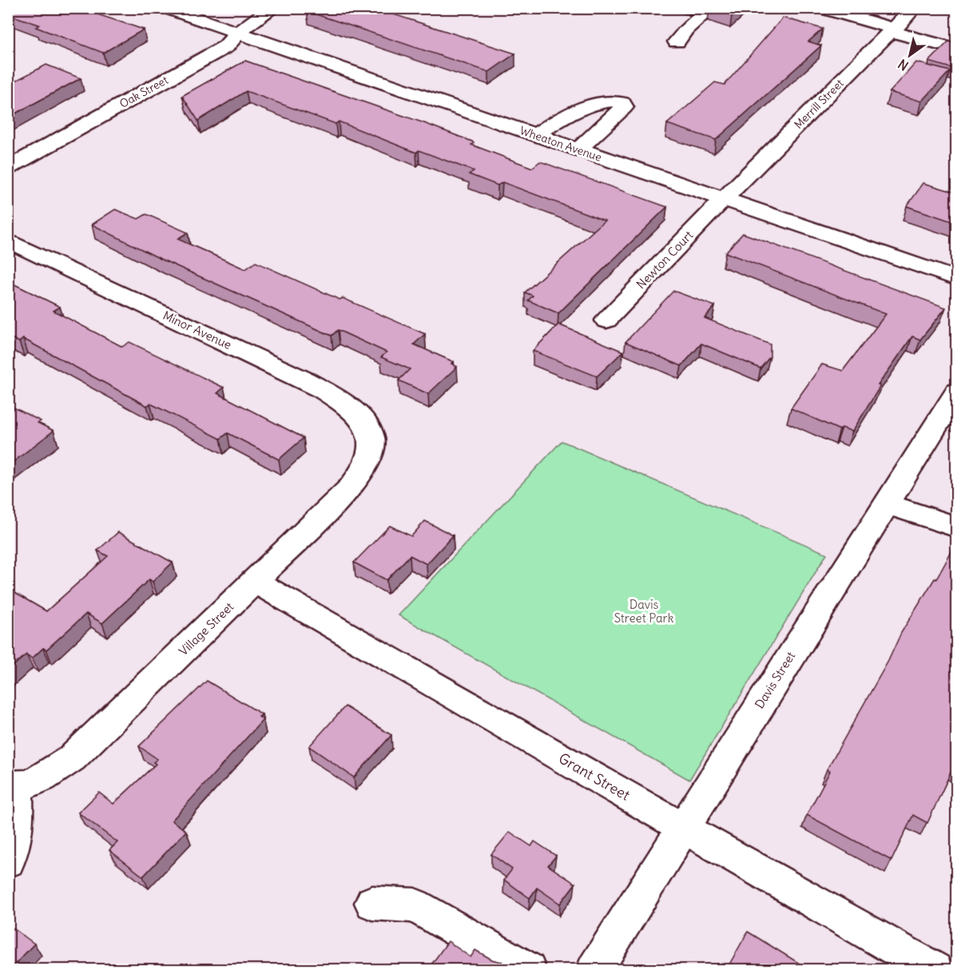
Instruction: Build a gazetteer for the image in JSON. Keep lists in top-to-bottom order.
{
  "streets": {
    "street": [
      "Oak Street",
      "Merrill Street",
      "Wheaton Avenue",
      "Newton Court",
      "Minor Avenue",
      "Village Street",
      "Davis Street",
      "Grant Street"
    ]
  },
  "crossings": [
    ["Oak Street", "Wheaton Avenue"],
    ["Merrill Street", "Wheaton Avenue"],
    ["Merrill Street", "Newton Court"],
    ["Wheaton Avenue", "Newton Court"],
    ["Minor Avenue", "Village Street"],
    ["Village Street", "Grant Street"],
    ["Davis Street", "Grant Street"]
  ],
  "parks": ["Davis Street Park"],
  "north": "bottom left"
}
